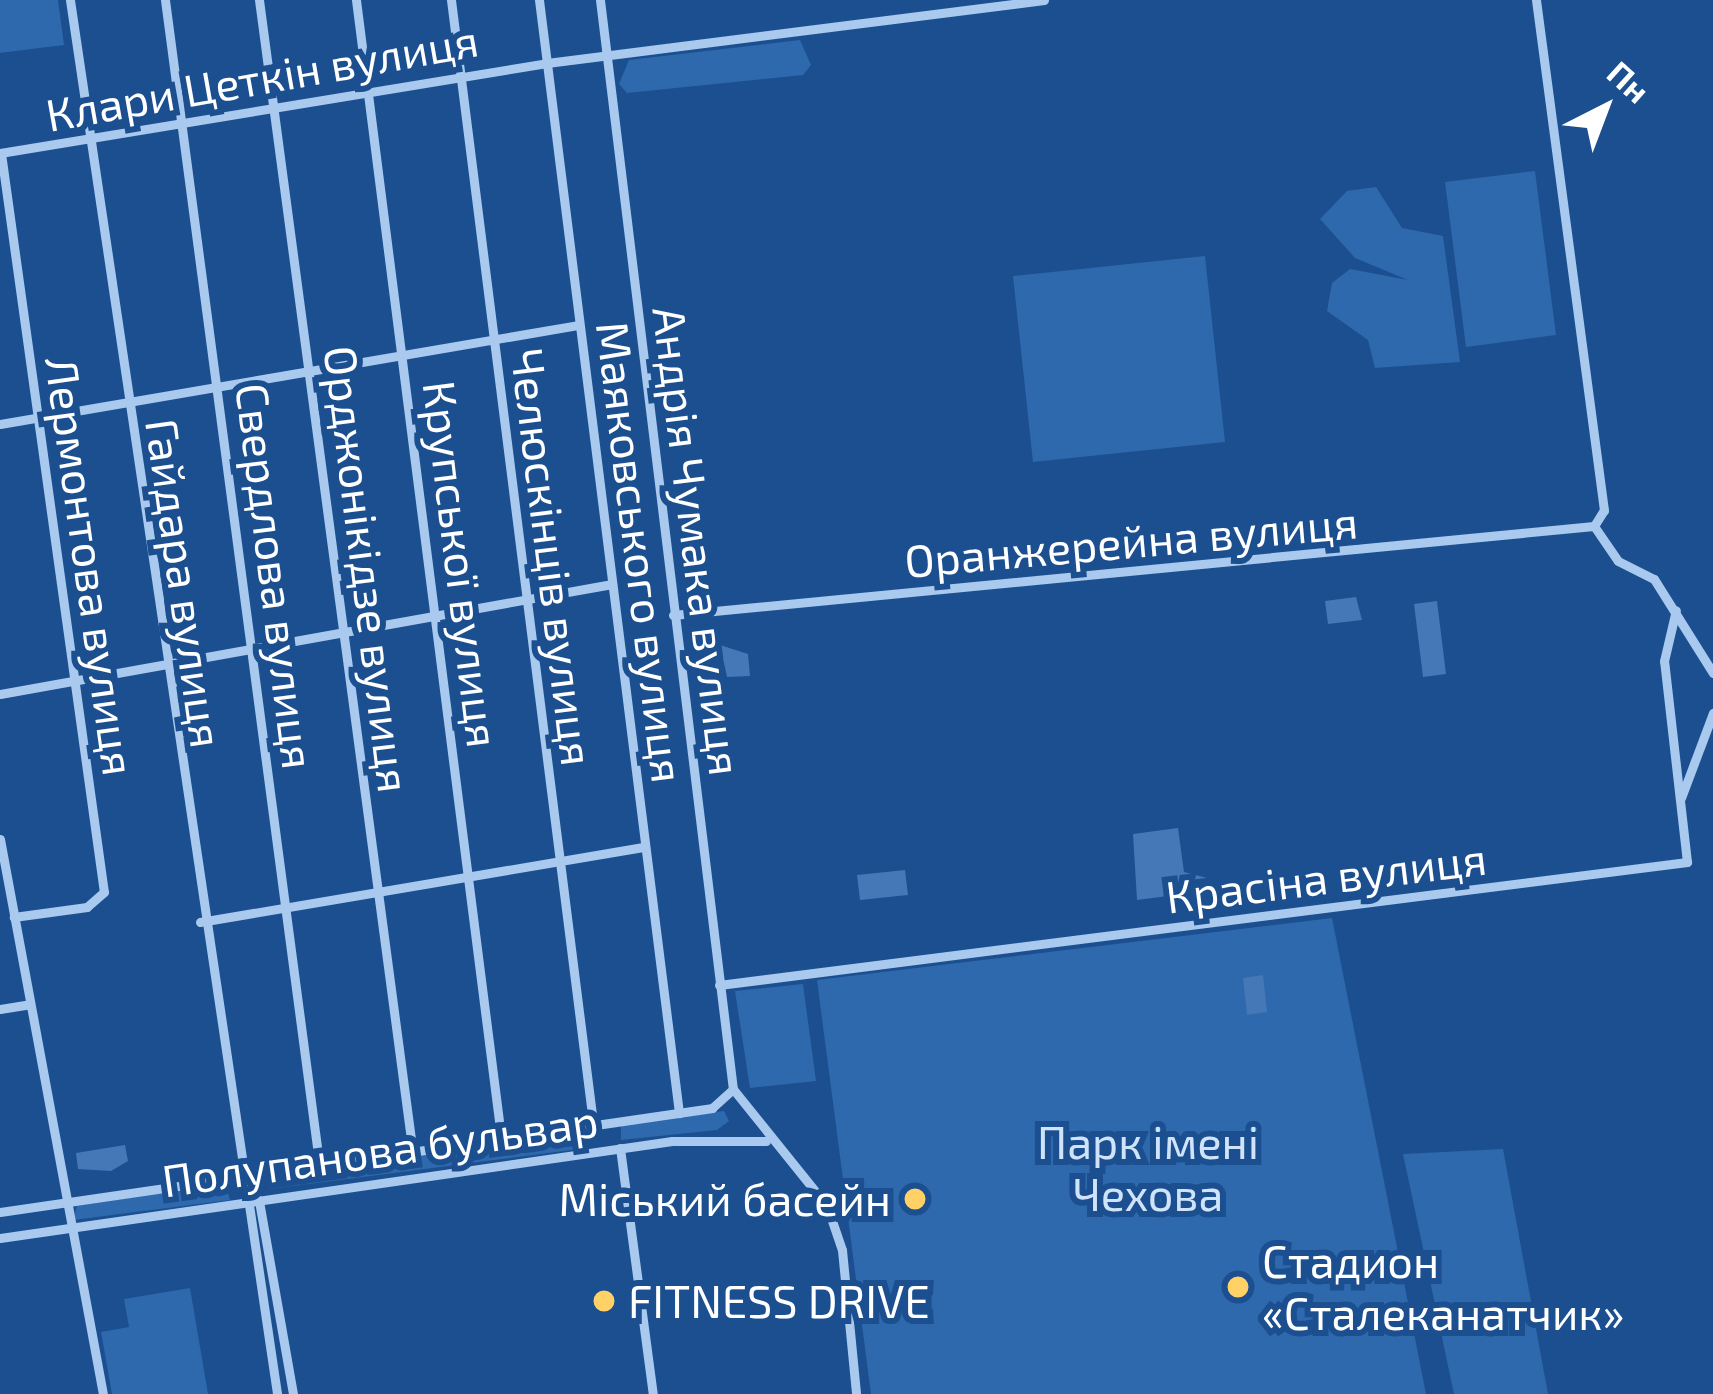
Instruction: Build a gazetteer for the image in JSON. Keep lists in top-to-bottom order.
{
  "streets": {
    "street": [
      "Клари Цеткін вулиця",
      "Андрія Чумака вулиця",
      "Оранжерейна вулиця",
      "Маяковського вулиця",
      "Челюскінців вулиця",
      "Крупської вулиця",
      "Лермонтова вулиця",
      "Орджонікідзе вулиця",
      "Свердлова вулиця",
      "Гайдара вулиця",
      "Красіна вулиця",
      "Полупанова бульвар"
    ]
  },
  "crossings": [
    ["Клари Цеткін вулиця", "Андрія Чумака вулиця"],
    ["Клари Цеткін вулиця", "Маяковського вулиця"],
    ["Клари Цеткін вулиця", "Челюскінців вулиця"],
    ["Клари Цеткін вулиця", "Крупської вулиця"],
    ["Клари Цеткін вулиця", "Лермонтова вулиця"],
    ["Клари Цеткін вулиця", "Орджонікідзе вулиця"],
    ["Клари Цеткін вулиця", "Свердлова вулиця"],
    ["Клари Цеткін вулиця", "Гайдара вулиця"],
    ["Андрія Чумака вулиця", "Оранжерейна вулиця"],
    ["Андрія Чумака вулиця", "Красіна вулиця"],
    ["Андрія Чумака вулиця", "Полупанова бульвар"],
    ["Маяковського вулиця", "Полупанова бульвар"],
    ["Челюскінців вулиця", "Полупанова бульвар"],
    ["Крупської вулиця", "Полупанова бульвар"],
    ["Орджонікідзе вулиця", "Полупанова бульвар"],
    ["Свердлова вулиця", "Полупанова бульвар"],
    ["Гайдара вулиця", "Полупанова бульвар"]
  ],
  "parks": ["Парк імені Чехова"],
  "places": ["Міський басейн", "Стадион «Сталеканатчик»", "FITNESS DRIVE"],
  "north": "top right"
}
